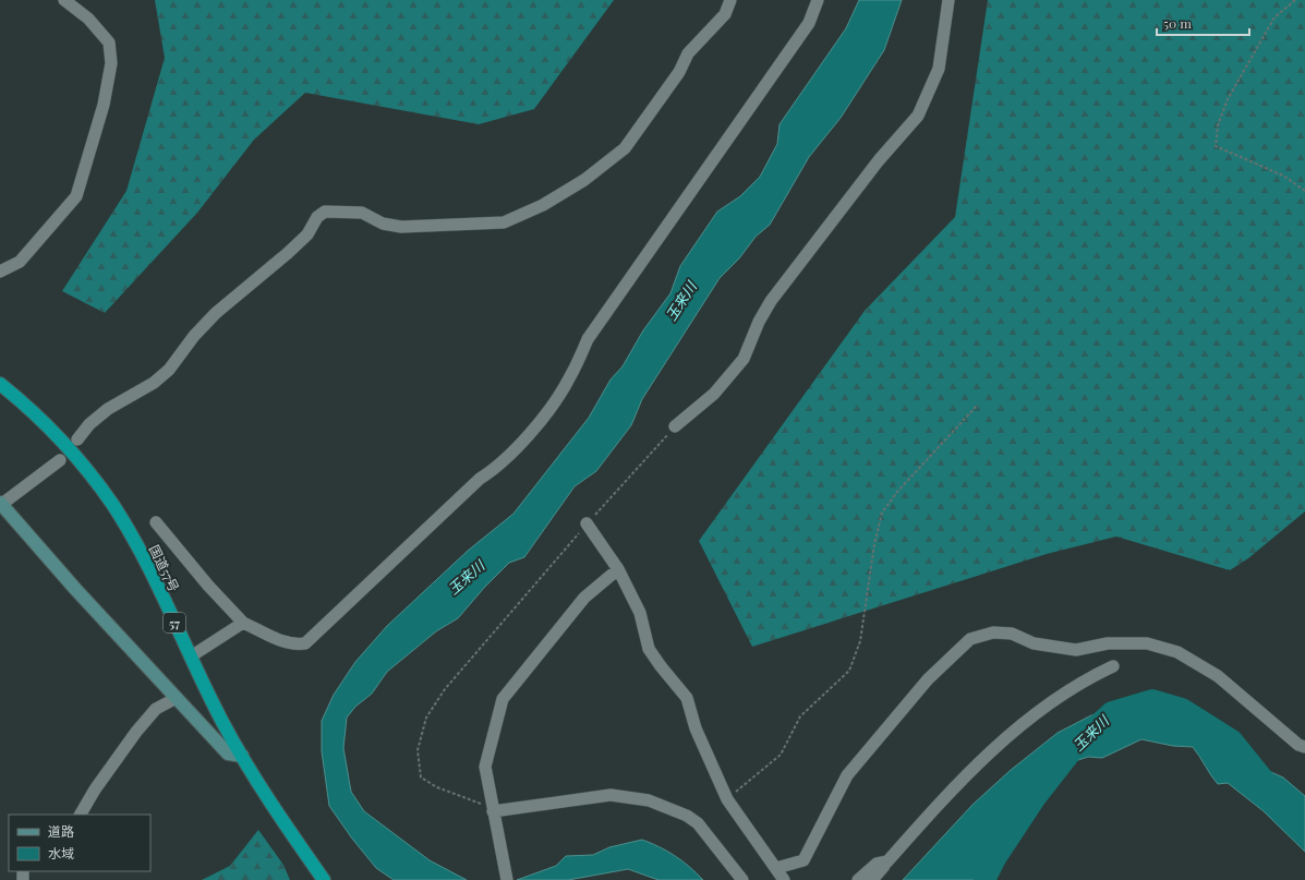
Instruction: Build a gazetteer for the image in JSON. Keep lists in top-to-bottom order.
{
  "streets": {
    "highway": ["国道57号", "57"]
  },
  "water": ["玉来川"],
  "legend": ["道路", "水域"],
  "scale_bar": "50 m"
}
